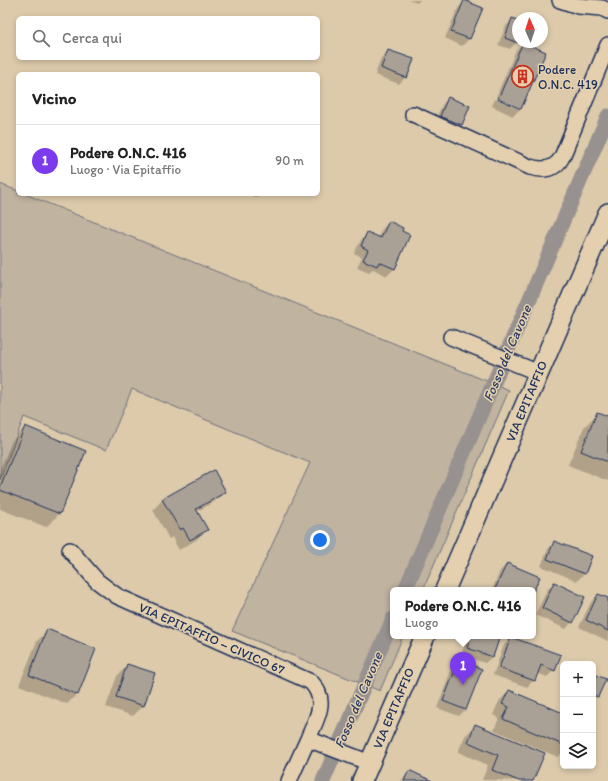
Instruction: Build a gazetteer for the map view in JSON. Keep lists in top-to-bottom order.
{
  "streets": {
    "main road": ["VIA EPITAFFIO"],
    "street": ["VIA EPITAFFIO – CIVICO 67"]
  },
  "water": ["Fosso del Cavone"],
  "places": {
    "building": ["Podere O.N.C. 419"]
  },
  "north": "top",
  "page": {
    "search": "Cerca qui",
    "heading": "Vicino",
    "list": [
      {
        "mark": "1",
        "name": "Podere O.N.C. 416",
        "note": "Luogo · Via Epitaffio",
        "value": "90 m"
      }
    ],
    "popup": ["Podere O.N.C. 416", "Luogo"],
    "pins": "1",
    "map_buttons": ["+", "−"]
  }
}
